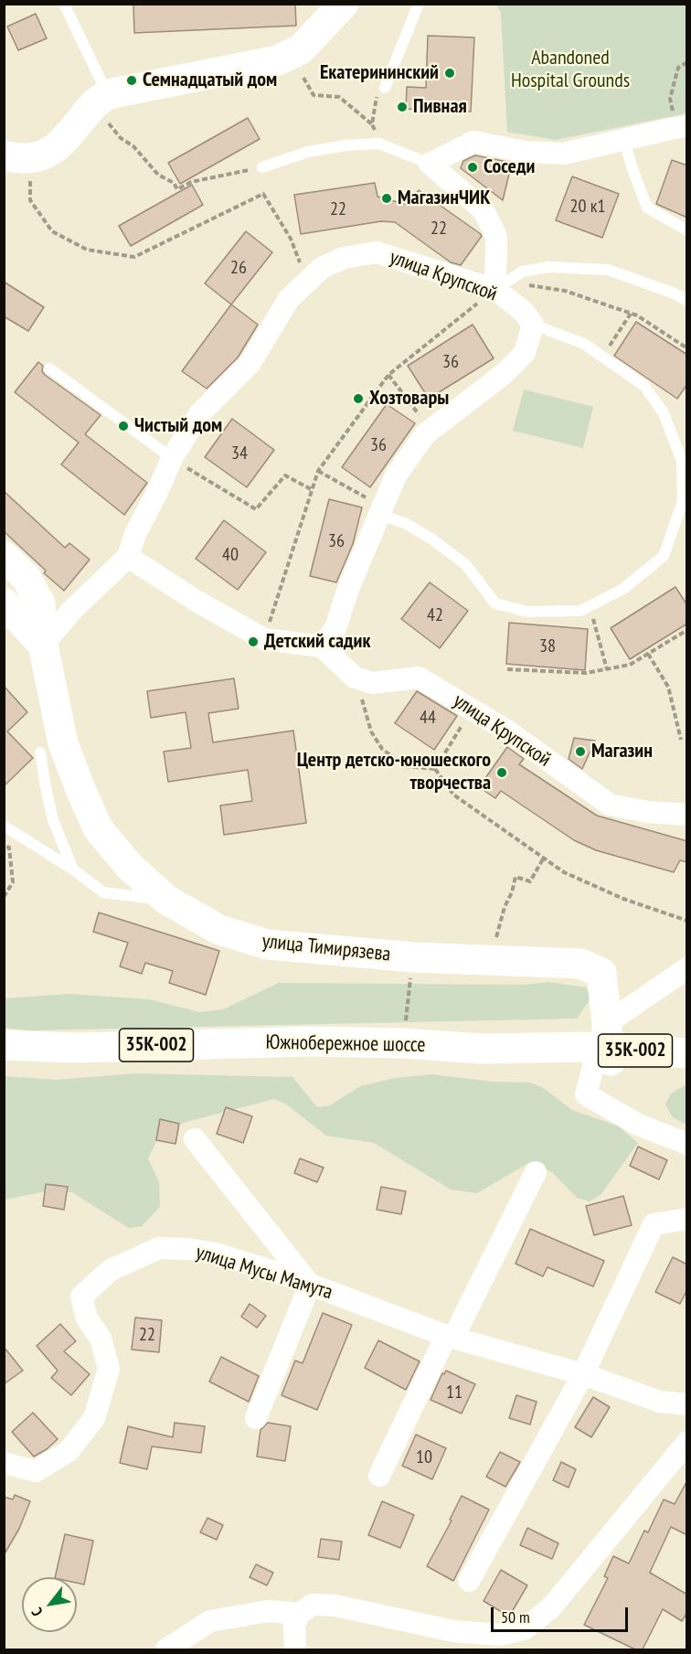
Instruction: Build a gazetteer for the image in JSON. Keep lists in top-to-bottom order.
{
  "streets": {
    "main road": ["улица Тимирязева", "Южнобережное шоссе", "35К-002"],
    "street": ["улица Крупской", "улица Мусы Мамута"]
  },
  "crossings": [
    ["улица Тимирязева", "Южнобережное шоссе"]
  ],
  "parks": ["Abandoned Hospital Grounds"],
  "places": [
    "Екатерининский",
    "Семнадцатый дом",
    "Пивная",
    "Соседи",
    "МагазинЧИК",
    "Хозтовары",
    "Чистый дом",
    "Детский садик",
    "Магазин",
    "Центр детско-юношеского творчества"
  ],
  "house_numbers": [
    "20 к1",
    "22",
    "22",
    "26",
    "36",
    "36",
    "34",
    "36",
    "40",
    "42",
    "38",
    "44",
    "22",
    "11",
    "10"
  ],
  "scale_bar": "50 m",
  "north": "bottom left"
}
